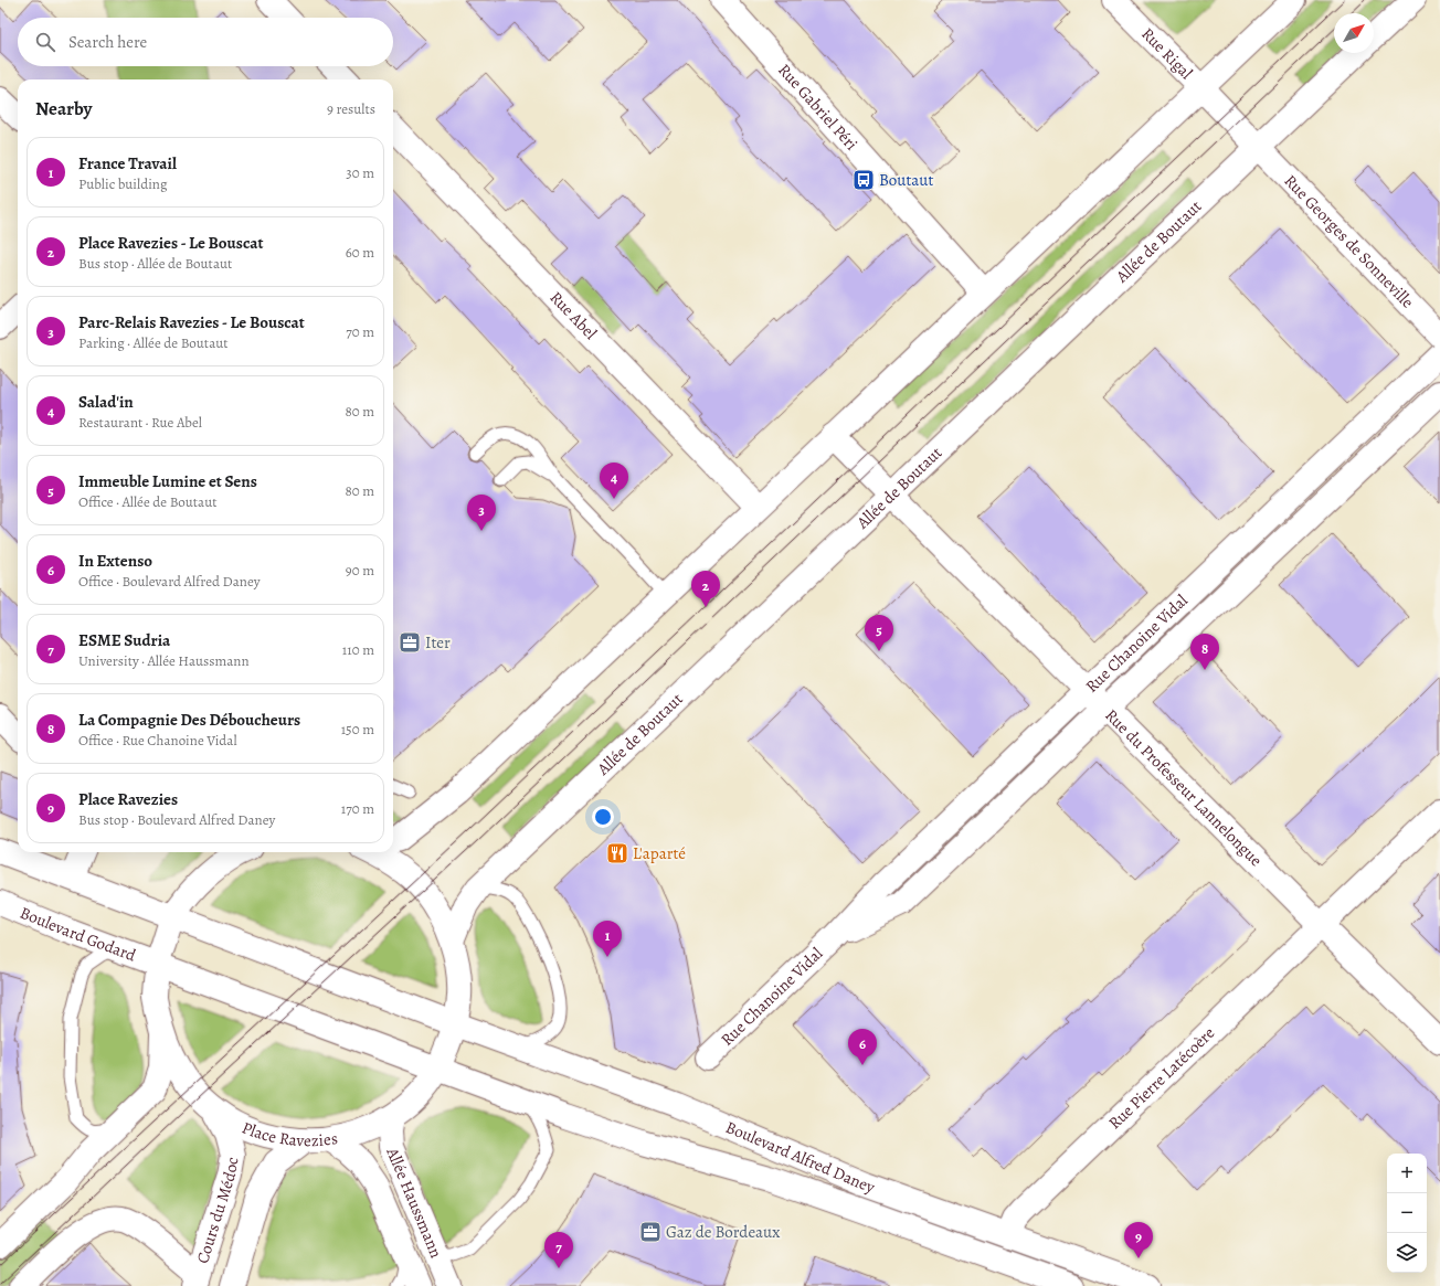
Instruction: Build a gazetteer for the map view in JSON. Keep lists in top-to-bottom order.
{
  "streets": {
    "main road": [
      "Rue Rigal",
      "Rue Gabriel Péri",
      "Allée de Boutaut",
      "Rue Georges de Sonneville",
      "Rue Abel",
      "Rue Chanoine Vidal",
      "Rue du Professeur Lannelongue",
      "Boulevard Godard",
      "Rue Pierre Latécoère",
      "Place Ravezies",
      "Boulevard Alfred Daney",
      "Allée Haussmann",
      "Cours du Médoc"
    ]
  },
  "crossings": [
    ["Rue Rigal", "Allée de Boutaut"],
    ["Rue Rigal", "Rue Georges de Sonneville"],
    ["Allée de Boutaut", "Rue Georges de Sonneville"],
    ["Allée de Boutaut", "Rue du Professeur Lannelongue"],
    ["Allée de Boutaut", "Place Ravezies"],
    ["Rue Chanoine Vidal", "Rue du Professeur Lannelongue"],
    ["Rue du Professeur Lannelongue", "Rue Pierre Latécoère"],
    ["Boulevard Godard", "Place Ravezies"],
    ["Rue Pierre Latécoère", "Boulevard Alfred Daney"],
    ["Place Ravezies", "Boulevard Alfred Daney"],
    ["Place Ravezies", "Allée Haussmann"],
    ["Place Ravezies", "Cours du Médoc"]
  ],
  "places": {
    "bus stop": ["Boutaut"],
    "office": ["Iter", "Gaz de Bordeaux"],
    "restaurant": ["L'aparté"]
  },
  "north": "top right",
  "page": {
    "search": "Search here",
    "heading": ["Nearby", "9 results"],
    "list": [
      {
        "mark": "1",
        "name": "France Travail",
        "note": "Public building",
        "value": "30 m"
      },
      {
        "mark": "2",
        "name": "Place Ravezies - Le Bouscat",
        "note": "Bus stop · Allée de Boutaut",
        "value": "60 m"
      },
      {
        "mark": "3",
        "name": "Parc-Relais Ravezies - Le Bouscat",
        "note": "Parking · Allée de Boutaut",
        "value": "70 m"
      },
      {
        "mark": "4",
        "name": "Salad'in",
        "note": "Restaurant · Rue Abel",
        "value": "80 m"
      },
      {
        "mark": "5",
        "name": "Immeuble Lumine et Sens",
        "note": "Office · Allée de Boutaut",
        "value": "80 m"
      },
      {
        "mark": "6",
        "name": "In Extenso",
        "note": "Office · Boulevard Alfred Daney",
        "value": "90 m"
      },
      {
        "mark": "7",
        "name": "ESME Sudria",
        "note": "University · Allée Haussmann",
        "value": "110 m"
      },
      {
        "mark": "8",
        "name": "La Compagnie Des Déboucheurs",
        "note": "Office · Rue Chanoine Vidal",
        "value": "150 m"
      },
      {
        "mark": "9",
        "name": "Place Ravezies",
        "note": "Bus stop · Boulevard Alfred Daney",
        "value": "170 m"
      }
    ],
    "pins": [
      "4",
      "3",
      "2",
      "5",
      "8",
      "1",
      "6",
      "9",
      "7"
    ],
    "map_buttons": ["+", "−"]
  }
}
